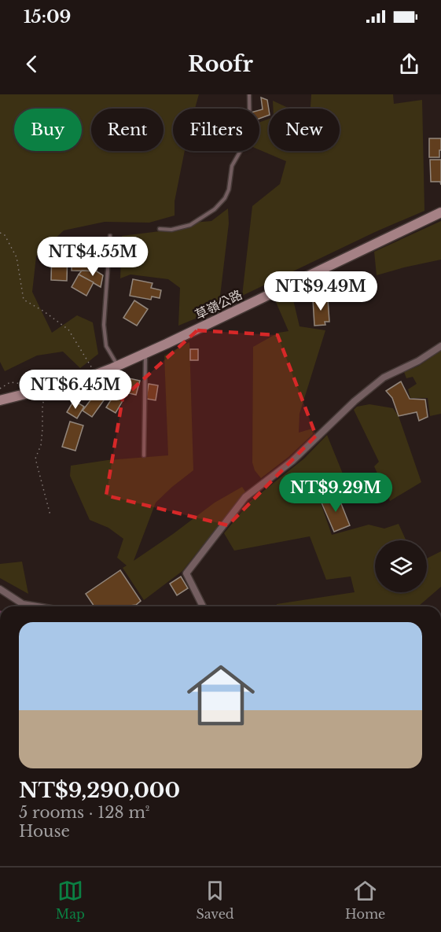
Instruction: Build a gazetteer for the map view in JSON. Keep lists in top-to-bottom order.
{
  "streets": {
    "main road": ["草嶺公路"]
  },
  "page": {
    "status": "15:09",
    "header": "Roofr",
    "chip": [
      "Buy",
      "Rent",
      "Filters",
      "New"
    ],
    "price": [
      "NT$4.55M",
      "NT$9.49M",
      "NT$6.45M",
      "NT$9.29M"
    ],
    "list": [
      {
        "name": "NT$9,290,000",
        "note": "5 rooms · 128 m² · House"
      }
    ],
    "tabs": ["Map", "Saved", "Home"]
  }
}
